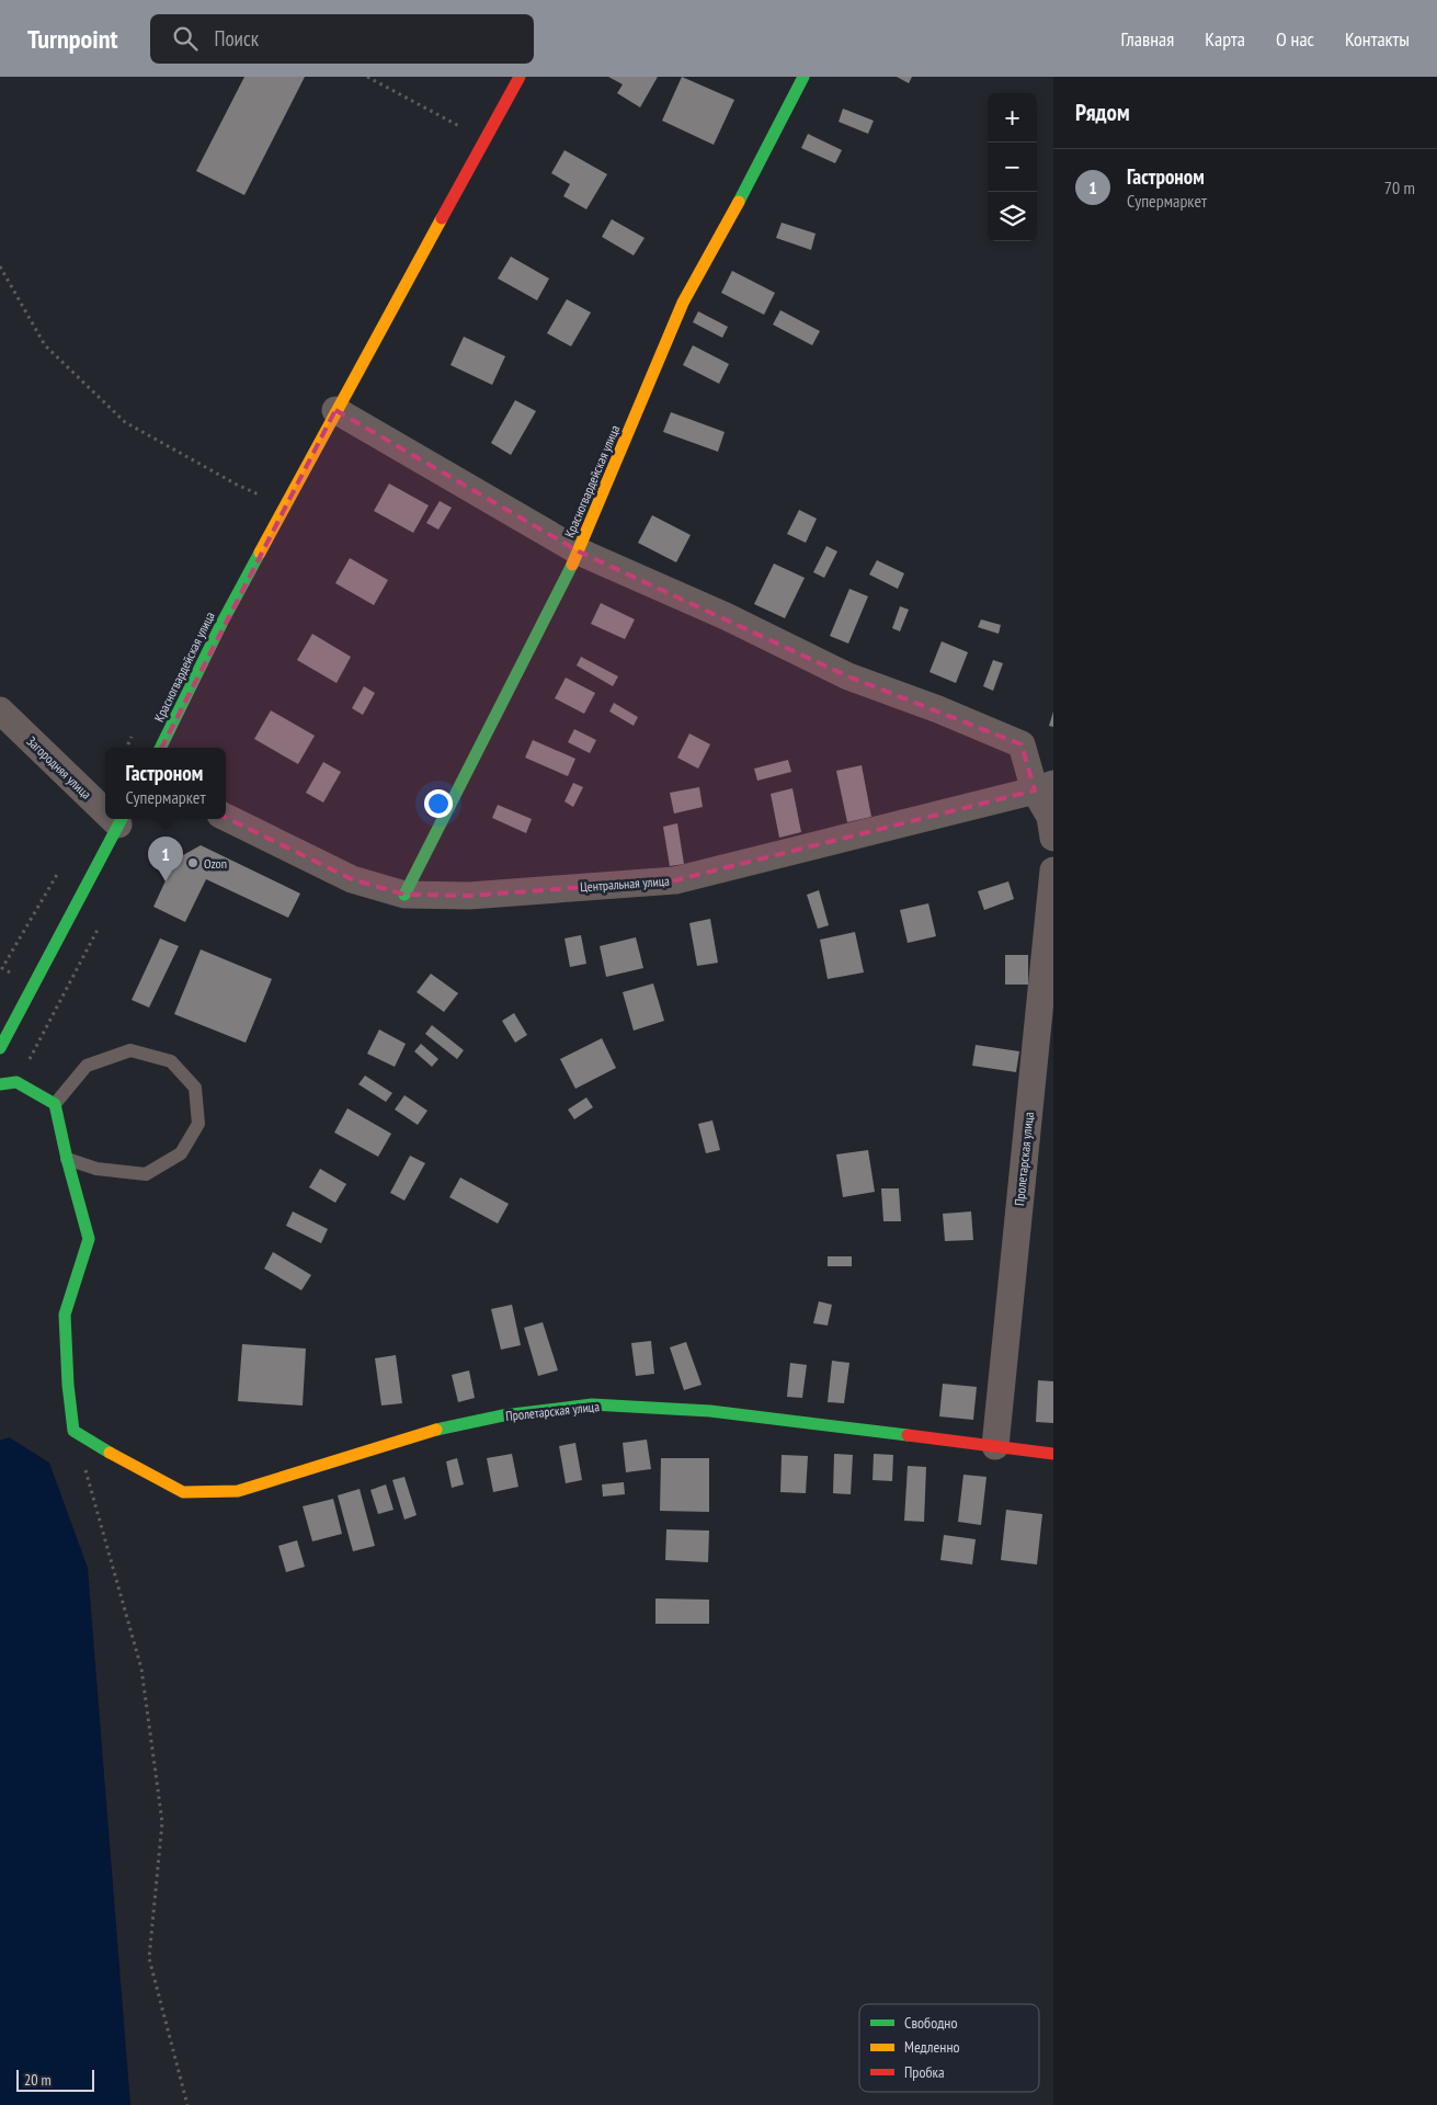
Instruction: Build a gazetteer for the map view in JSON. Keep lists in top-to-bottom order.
{
  "streets": {
    "street": [
      "Красногвардейская улица",
      "Загородняя улица",
      "Центральная улица",
      "Пролетарская улица"
    ]
  },
  "crossings": [
    ["Красногвардейская улица", "Центральная улица"]
  ],
  "places": ["Ozon"],
  "legend": ["Свободно", "Медленно", "Пробка"],
  "scale_bar": "20 m",
  "page": {
    "header": "Turnpoint",
    "search": "Поиск",
    "nav": [
      "Главная",
      "Карта",
      "О нас",
      "Контакты"
    ],
    "heading": "Рядом",
    "map_buttons": ["+", "−"],
    "list": [
      {
        "mark": "1",
        "name": "Гастроном",
        "note": "Супермаркет",
        "value": "70 m"
      }
    ],
    "popup": ["Гастроном", "Супермаркет"],
    "pins": "1",
    "scale": "20 m"
  }
}
